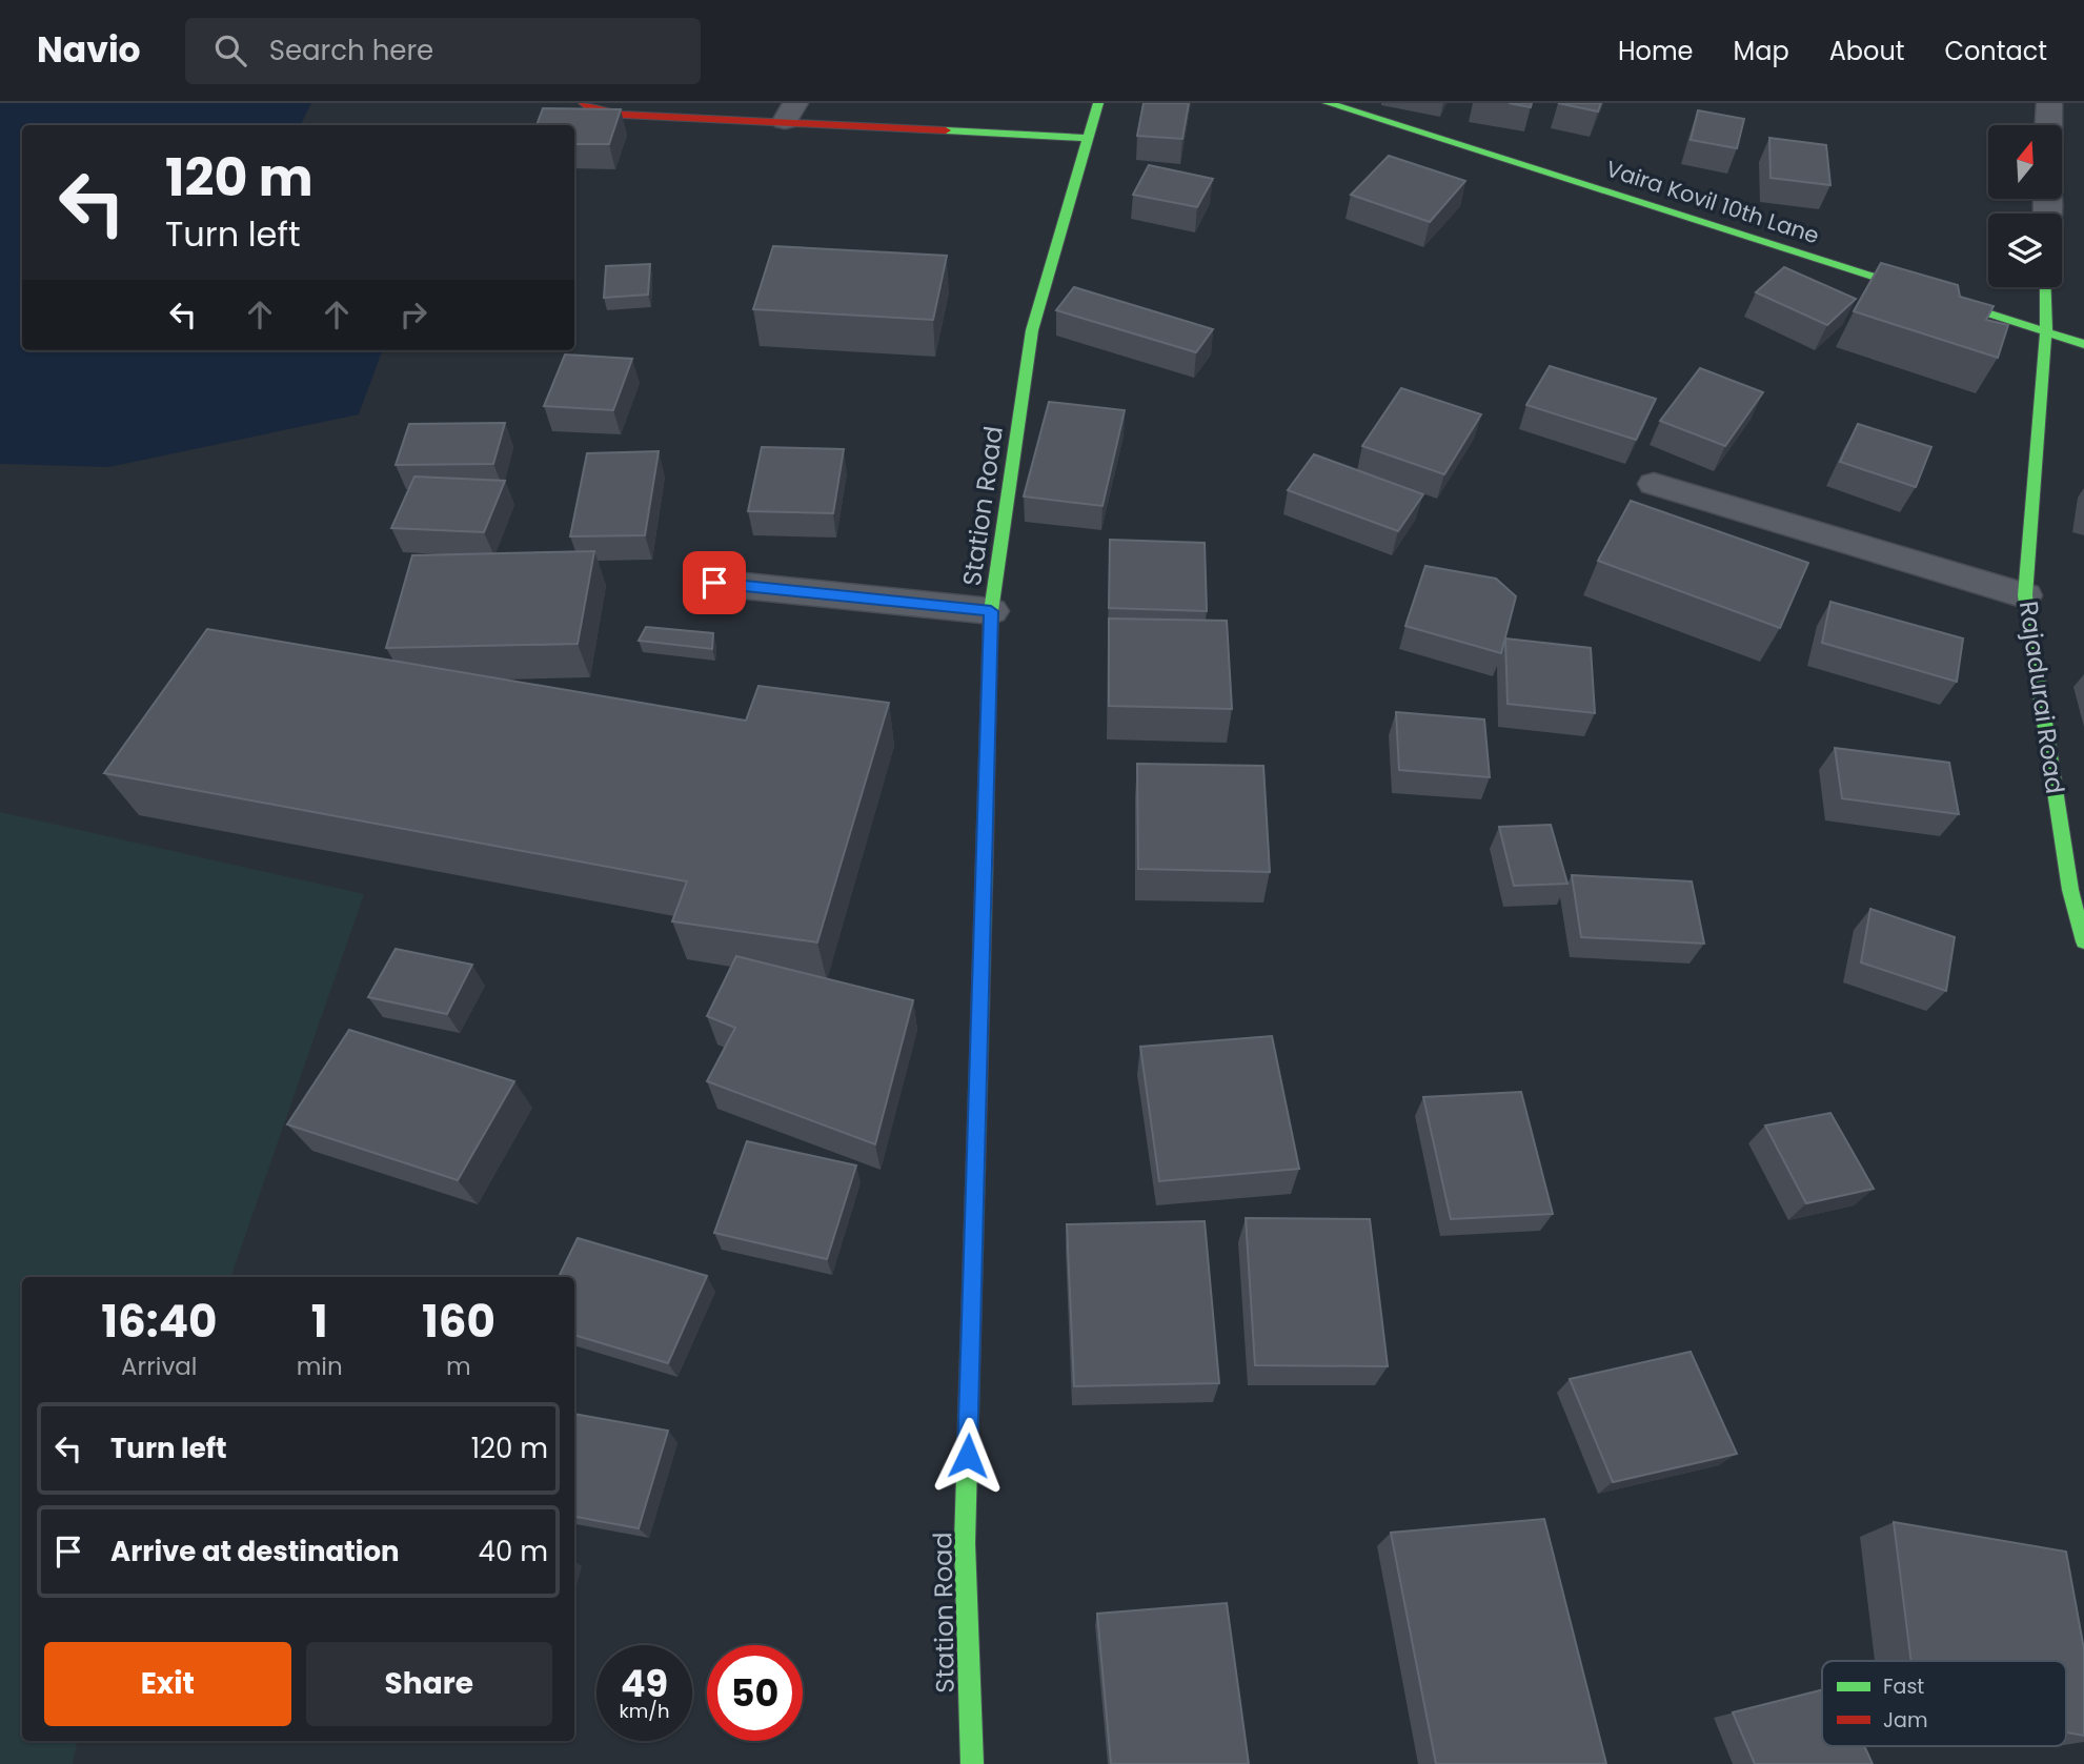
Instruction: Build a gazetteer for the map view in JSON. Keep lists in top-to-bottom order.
{
  "streets": {
    "street": ["Vaira Kovil 10th Lane", "Station Road", "Rajadurai Road"]
  },
  "crossings": [
    ["Vaira Kovil 10th Lane", "Rajadurai Road"]
  ],
  "legend": ["Fast", "Jam"],
  "north": "top",
  "page": {
    "header": "Navio",
    "search": "Search here",
    "nav": [
      "Home",
      "Map",
      "About",
      "Contact"
    ],
    "turn": ["120 m", "Turn left"],
    "eta": [
      "16:40",
      "Arrival",
      "1",
      "min",
      "160",
      "m"
    ],
    "list": [
      {
        "name": "Turn left",
        "value": "120 m"
      },
      {
        "name": "Arrive at destination",
        "value": "40 m"
      }
    ],
    "buttons": ["Exit", "Share"],
    "speed": "49 km/h",
    "limit": "50"
  }
}
